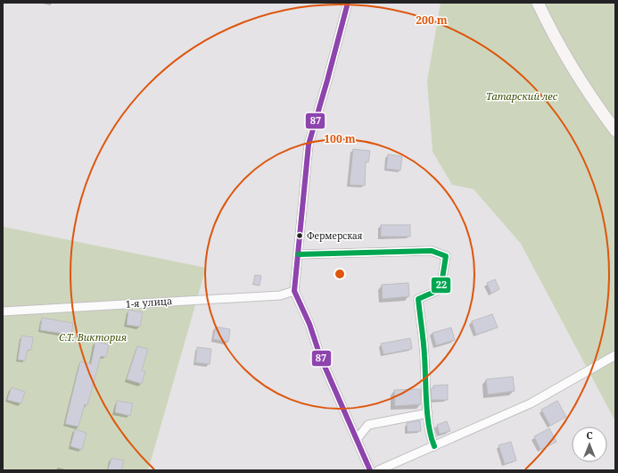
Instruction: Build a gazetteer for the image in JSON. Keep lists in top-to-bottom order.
{
  "streets": {
    "street": ["1-я улица"]
  },
  "parks": ["Татарский лес", "С.Т. Виктория"],
  "places": ["Фермерская"],
  "lines": ["transit line 87", "transit line 22"],
  "north": "top",
  "rings": ["200 m", "100 m"]
}
